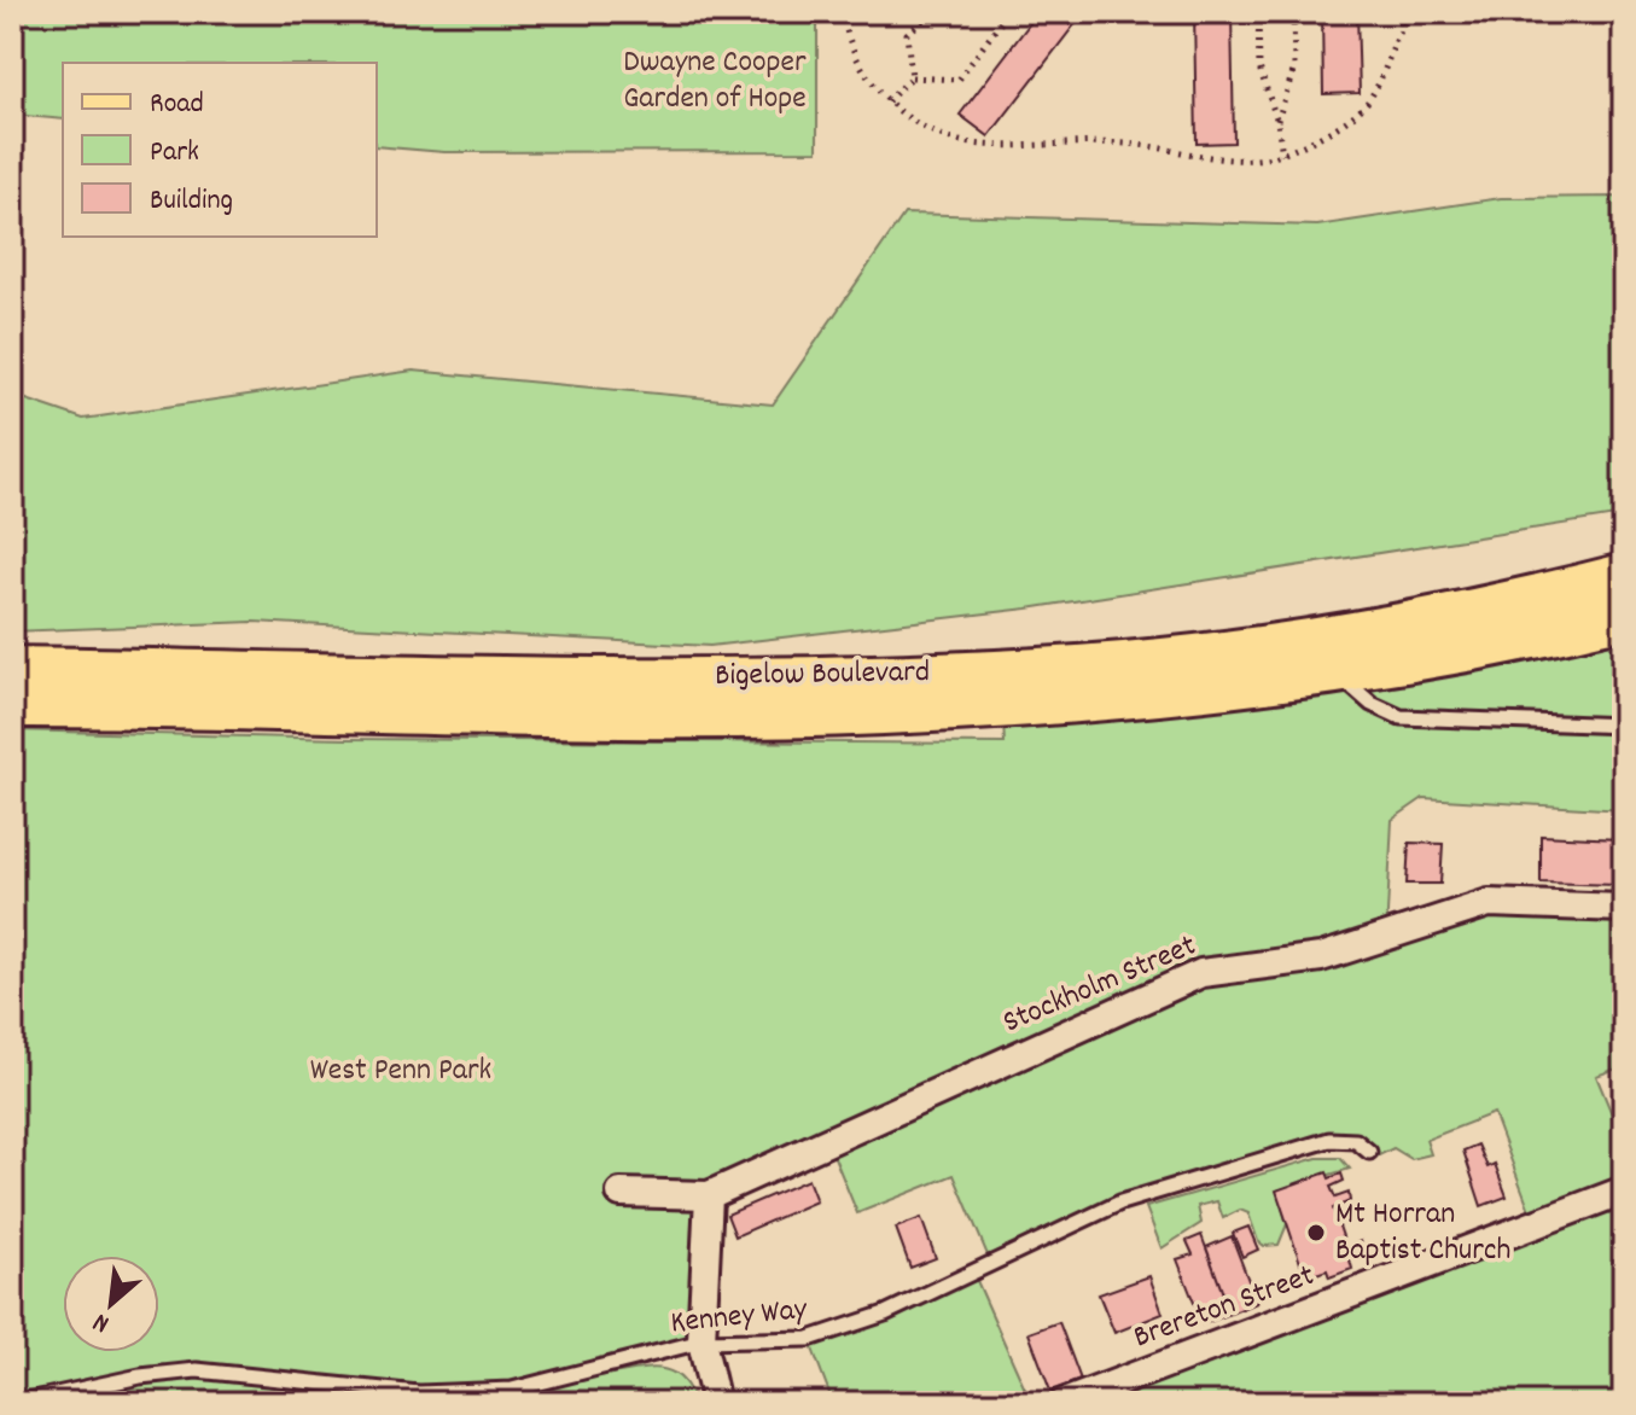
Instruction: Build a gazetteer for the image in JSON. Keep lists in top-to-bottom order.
{
  "streets": {
    "main road": ["Bigelow Boulevard"],
    "street": ["Stockholm Street", "Brereton Street"],
    "lane": ["Kenney Way"]
  },
  "parks": ["Dwayne Cooper Garden of Hope", "West Penn Park"],
  "places": ["Mt Horran Baptist Church"],
  "legend": ["Road", "Park", "Building"],
  "north": "bottom left"
}
